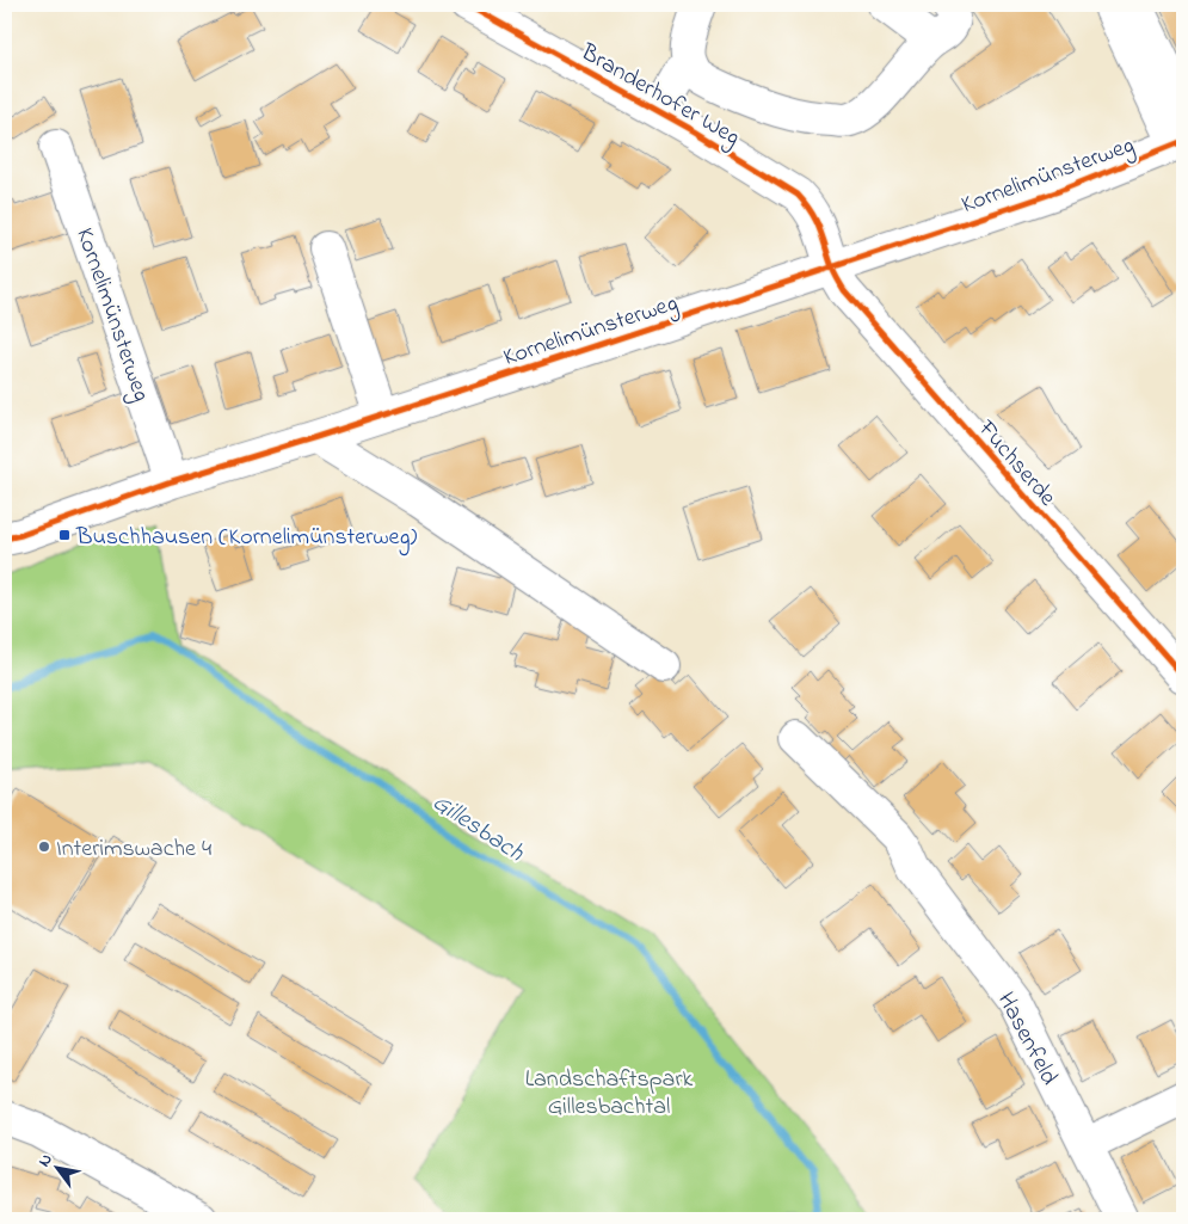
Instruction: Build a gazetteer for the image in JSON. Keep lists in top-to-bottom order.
{
  "streets": {
    "street": [
      "Branderhofer Weg",
      "Kornelimünsterweg",
      "Fuchserde",
      "Hasenfeld"
    ]
  },
  "crossings": [
    ["Branderhofer Weg", "Kornelimünsterweg"],
    ["Branderhofer Weg", "Fuchserde"],
    ["Kornelimünsterweg", "Fuchserde"]
  ],
  "water": ["Gillesbach"],
  "parks": ["Landschaftspark Gillesbachtal"],
  "places": {
    "transit": ["Buschhausen (Kornelimünsterweg)"],
    "other": ["Interimswache 4"]
  },
  "north": "top left"
}
